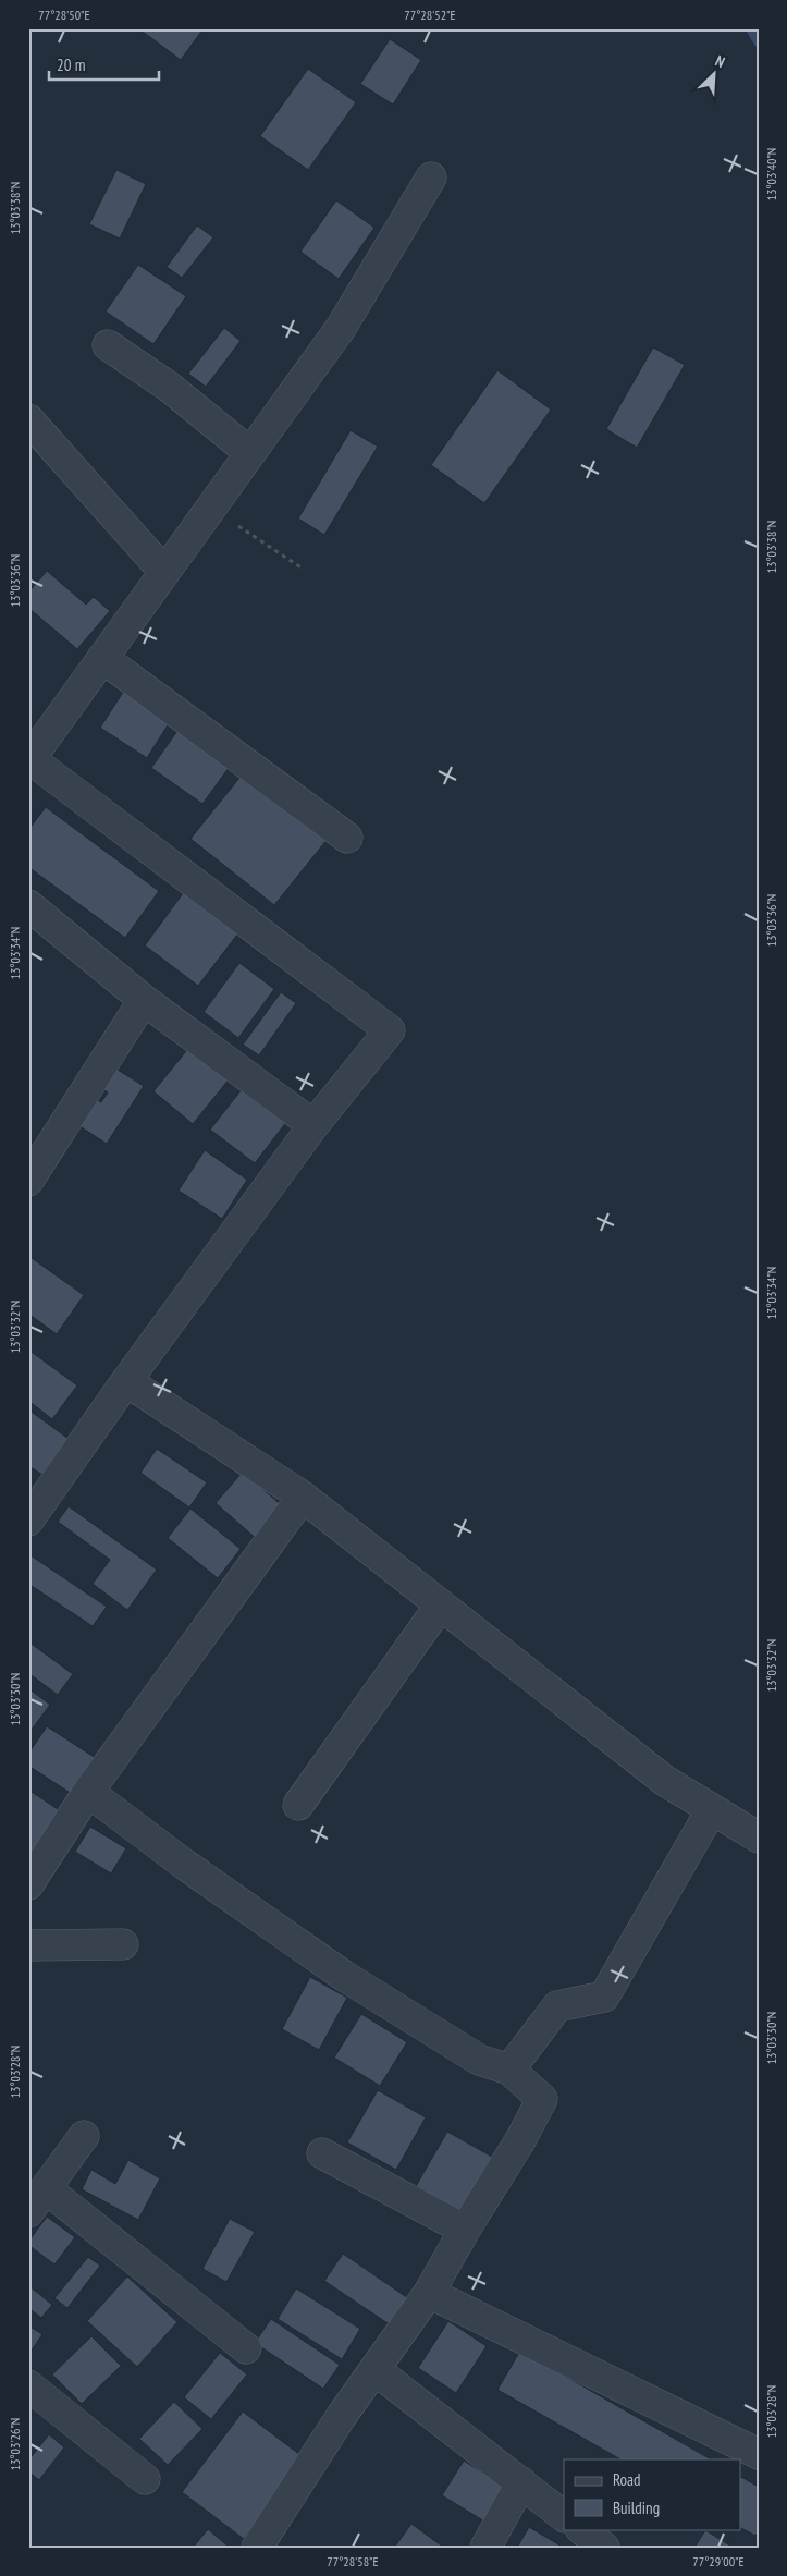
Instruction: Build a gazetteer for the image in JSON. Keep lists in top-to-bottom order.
{
  "legend": ["Road", "Building"],
  "scale_bar": "20 m",
  "north": "top right",
  "coordinates": [
    "77°28'50\"E",
    "77°28'52\"E",
    "13°03'40\"N",
    "13°03'38\"N",
    "13°03'36\"N",
    "13°03'34\"N",
    "13°03'32\"N",
    "13°03'30\"N",
    "13°03'28\"N",
    "13°03'26\"N",
    "77°28'58\"E",
    "77°29'00\"E"
  ]
}
